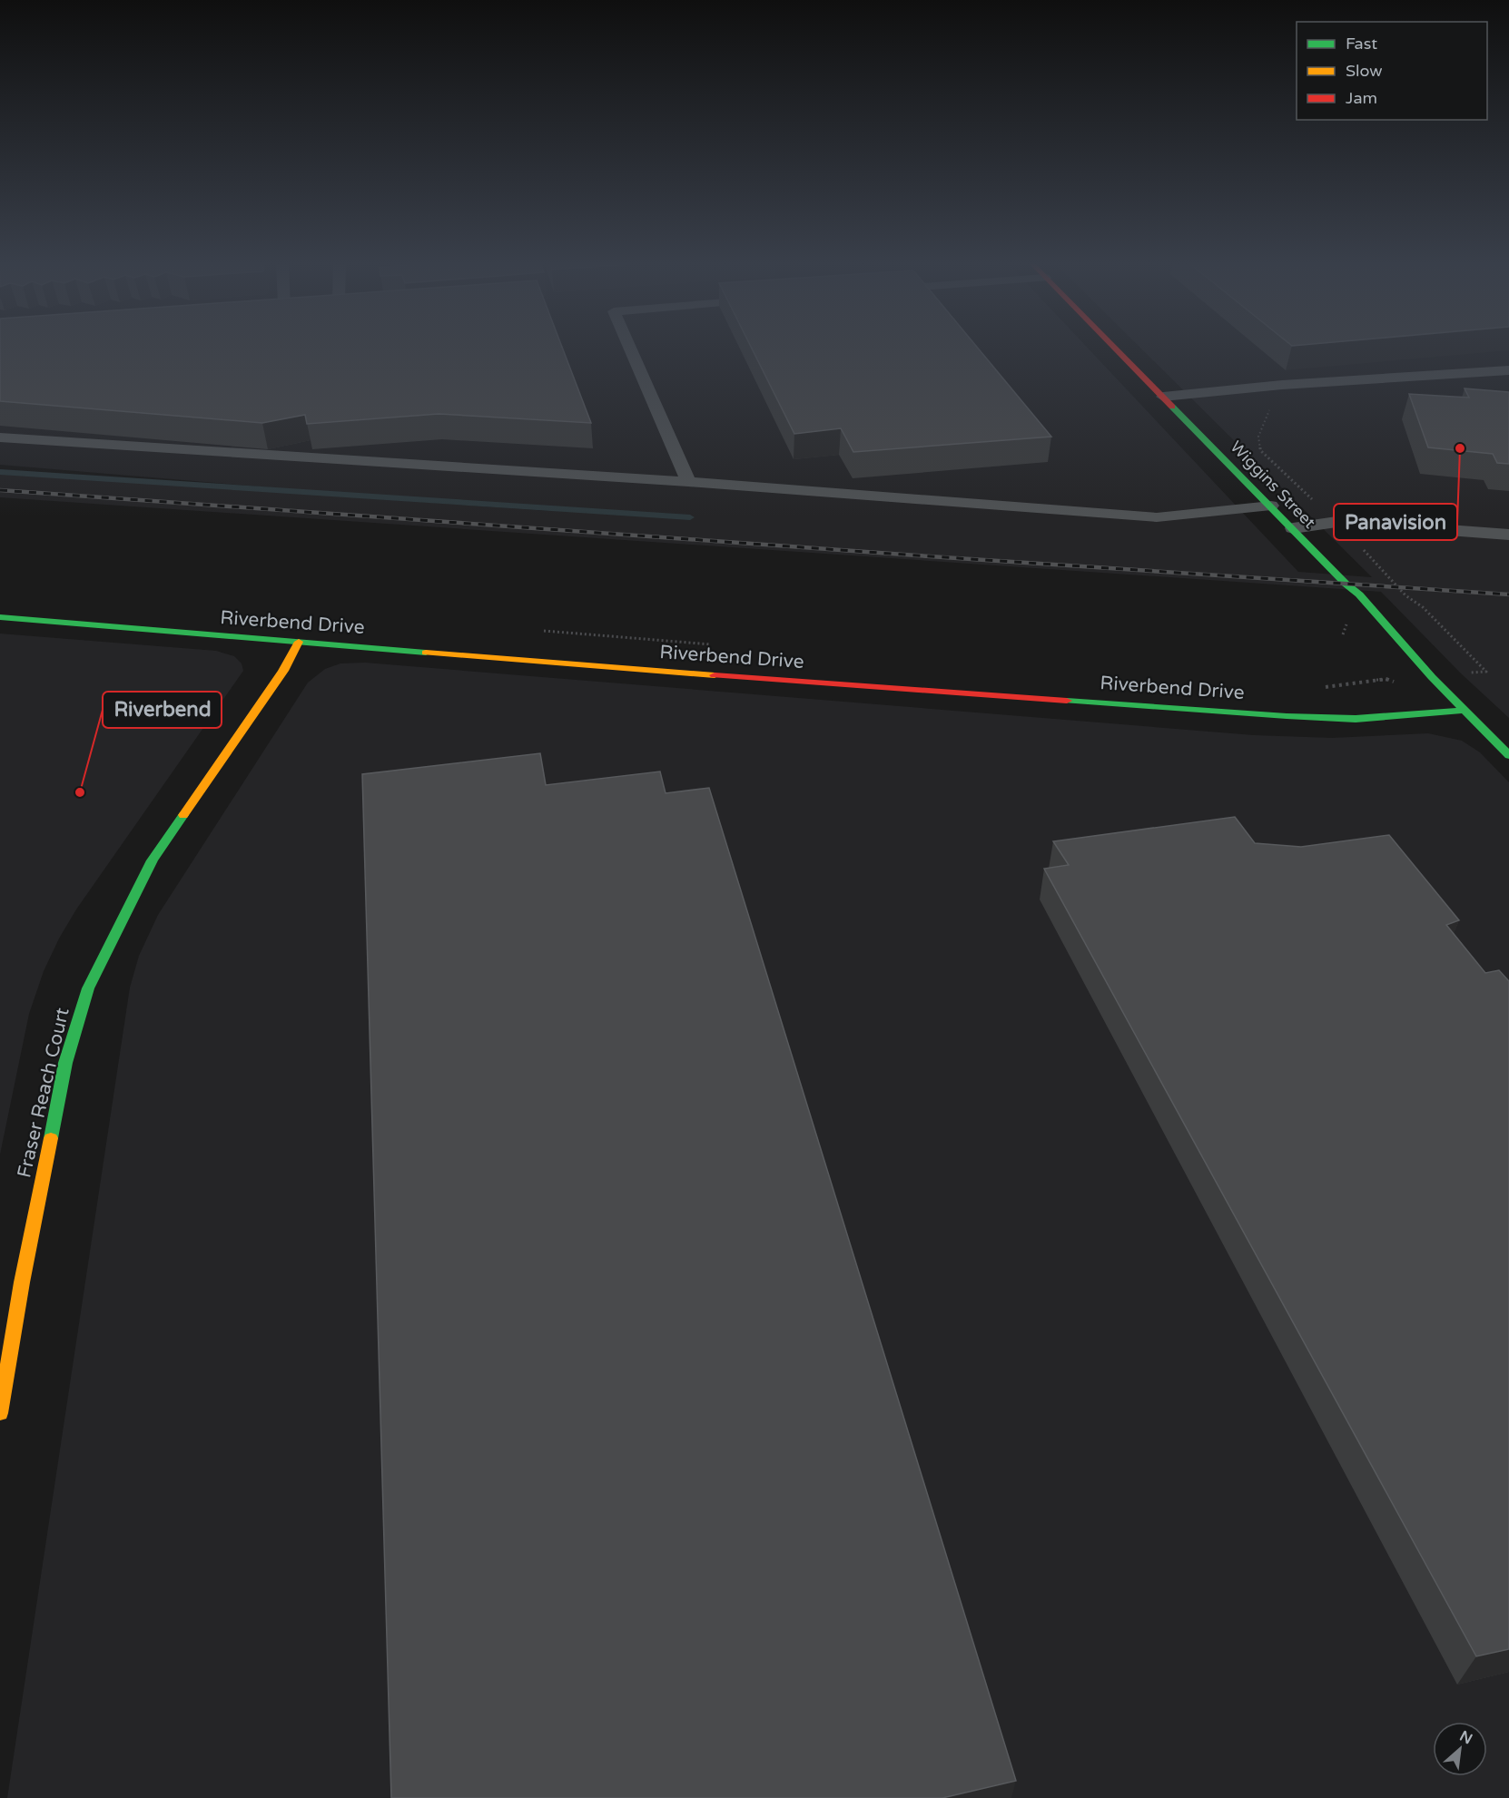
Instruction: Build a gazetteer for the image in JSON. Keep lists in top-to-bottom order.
{
  "streets": {
    "street": ["Wiggins Street", "Riverbend Drive", "Fraser Reach Court"]
  },
  "crossings": [
    ["Wiggins Street", "Riverbend Drive"],
    ["Riverbend Drive", "Fraser Reach Court"]
  ],
  "places": ["Panavision", "Riverbend"],
  "legend": ["Fast", "Slow", "Jam"],
  "north": "top right"
}
